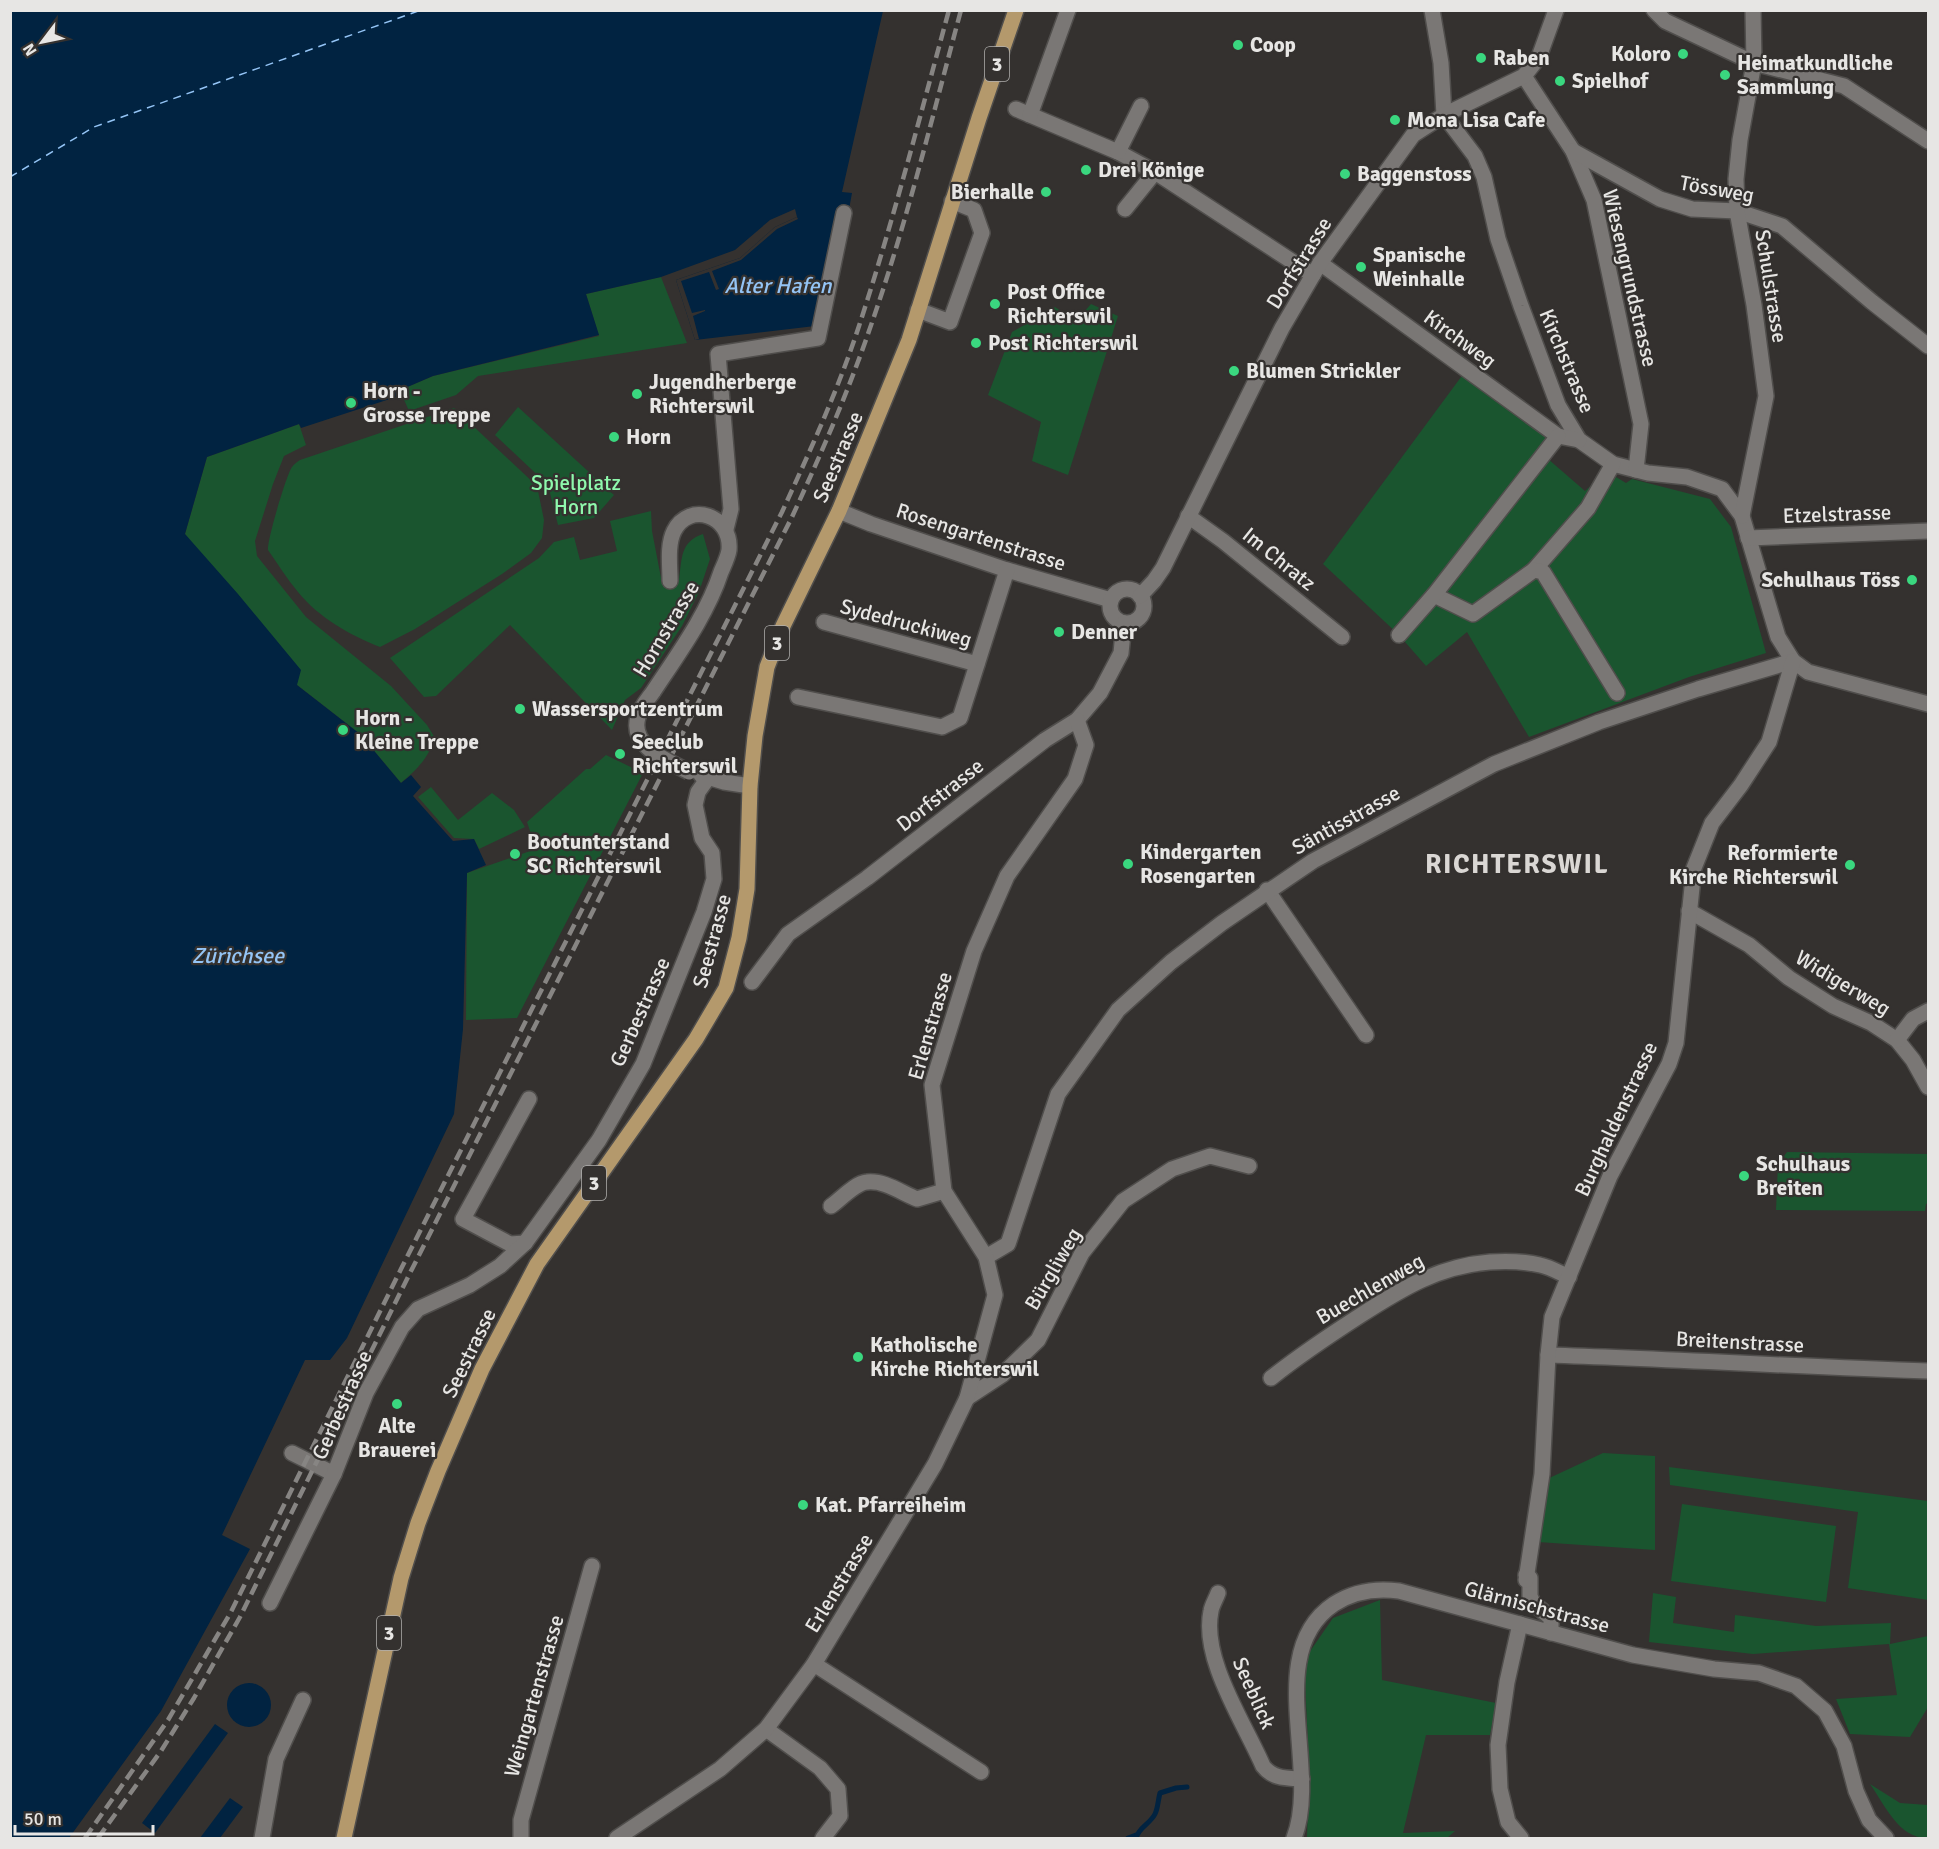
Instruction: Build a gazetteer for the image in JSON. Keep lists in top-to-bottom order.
{
  "streets": {
    "main road": ["3", "Seestrasse"],
    "street": [
      "Tössweg",
      "Dorfstrasse",
      "Wiesengrundstrasse",
      "Schulstrasse",
      "Kirchweg",
      "Kirchstrasse",
      "Etzelstrasse",
      "Rosengartenstrasse",
      "Im Chratz",
      "Sydedruckiweg",
      "Hornstrasse",
      "Säntisstrasse",
      "Widigerweg",
      "Gerbestrasse",
      "Erlenstrasse",
      "Burghaldenstrasse",
      "Bürgliweg",
      "Buechlenweg",
      "Breitenstrasse",
      "Glärnischstrasse",
      "Seeblick",
      "Weingartenstrasse"
    ]
  },
  "crossings": [
    ["Tössweg", "Wiesengrundstrasse"],
    ["Tössweg", "Schulstrasse"],
    ["Dorfstrasse", "Wiesengrundstrasse"],
    ["Dorfstrasse", "Kirchweg"],
    ["Dorfstrasse", "Kirchstrasse"],
    ["Dorfstrasse", "Rosengartenstrasse"],
    ["Dorfstrasse", "Im Chratz"],
    ["Dorfstrasse", "Erlenstrasse"],
    ["Wiesengrundstrasse", "Kirchstrasse"],
    ["Schulstrasse", "Kirchstrasse"],
    ["Kirchweg", "Kirchstrasse"],
    ["Kirchstrasse", "Etzelstrasse"],
    ["Kirchstrasse", "Säntisstrasse"],
    ["Kirchstrasse", "Burghaldenstrasse"],
    ["Seestrasse", "Rosengartenstrasse"],
    ["Seestrasse", "Hornstrasse"],
    ["Rosengartenstrasse", "Sydedruckiweg"],
    ["Hornstrasse", "Gerbestrasse"],
    ["Säntisstrasse", "Erlenstrasse"],
    ["Säntisstrasse", "Burghaldenstrasse"],
    ["Widigerweg", "Burghaldenstrasse"],
    ["Erlenstrasse", "Bürgliweg"],
    ["Burghaldenstrasse", "Buechlenweg"],
    ["Burghaldenstrasse", "Breitenstrasse"],
    ["Burghaldenstrasse", "Glärnischstrasse"],
    ["Glärnischstrasse", "Seeblick"]
  ],
  "districts": ["RICHTERSWIL"],
  "water": ["Alter Hafen", "Zürichsee"],
  "parks": ["Spielplatz Horn"],
  "places": [
    "Coop",
    "Koloro",
    "Raben",
    "Heimatkundliche Sammlung",
    "Spielhof",
    "Mona Lisa Cafe",
    "Drei Könige",
    "Baggenstoss",
    "Bierhalle",
    "Spanische Weinhalle",
    "Post Office Richterswil",
    "Post Richterswil",
    "Blumen Strickler",
    "Jugendherberge Richterswil",
    "Horn - Grosse Treppe",
    "Horn",
    "Schulhaus Töss",
    "Denner",
    "Wassersportzentrum",
    "Horn - Kleine Treppe",
    "Seeclub Richterswil",
    "Bootunterstand SC Richterswil",
    "Kindergarten Rosengarten",
    "Reformierte Kirche Richterswil",
    "Schulhaus Breiten",
    "Katholische Kirche Richterswil",
    "Alte Brauerei",
    "Kat. Pfarreiheim"
  ],
  "scale_bar": "50 m",
  "north": "bottom left"
}
